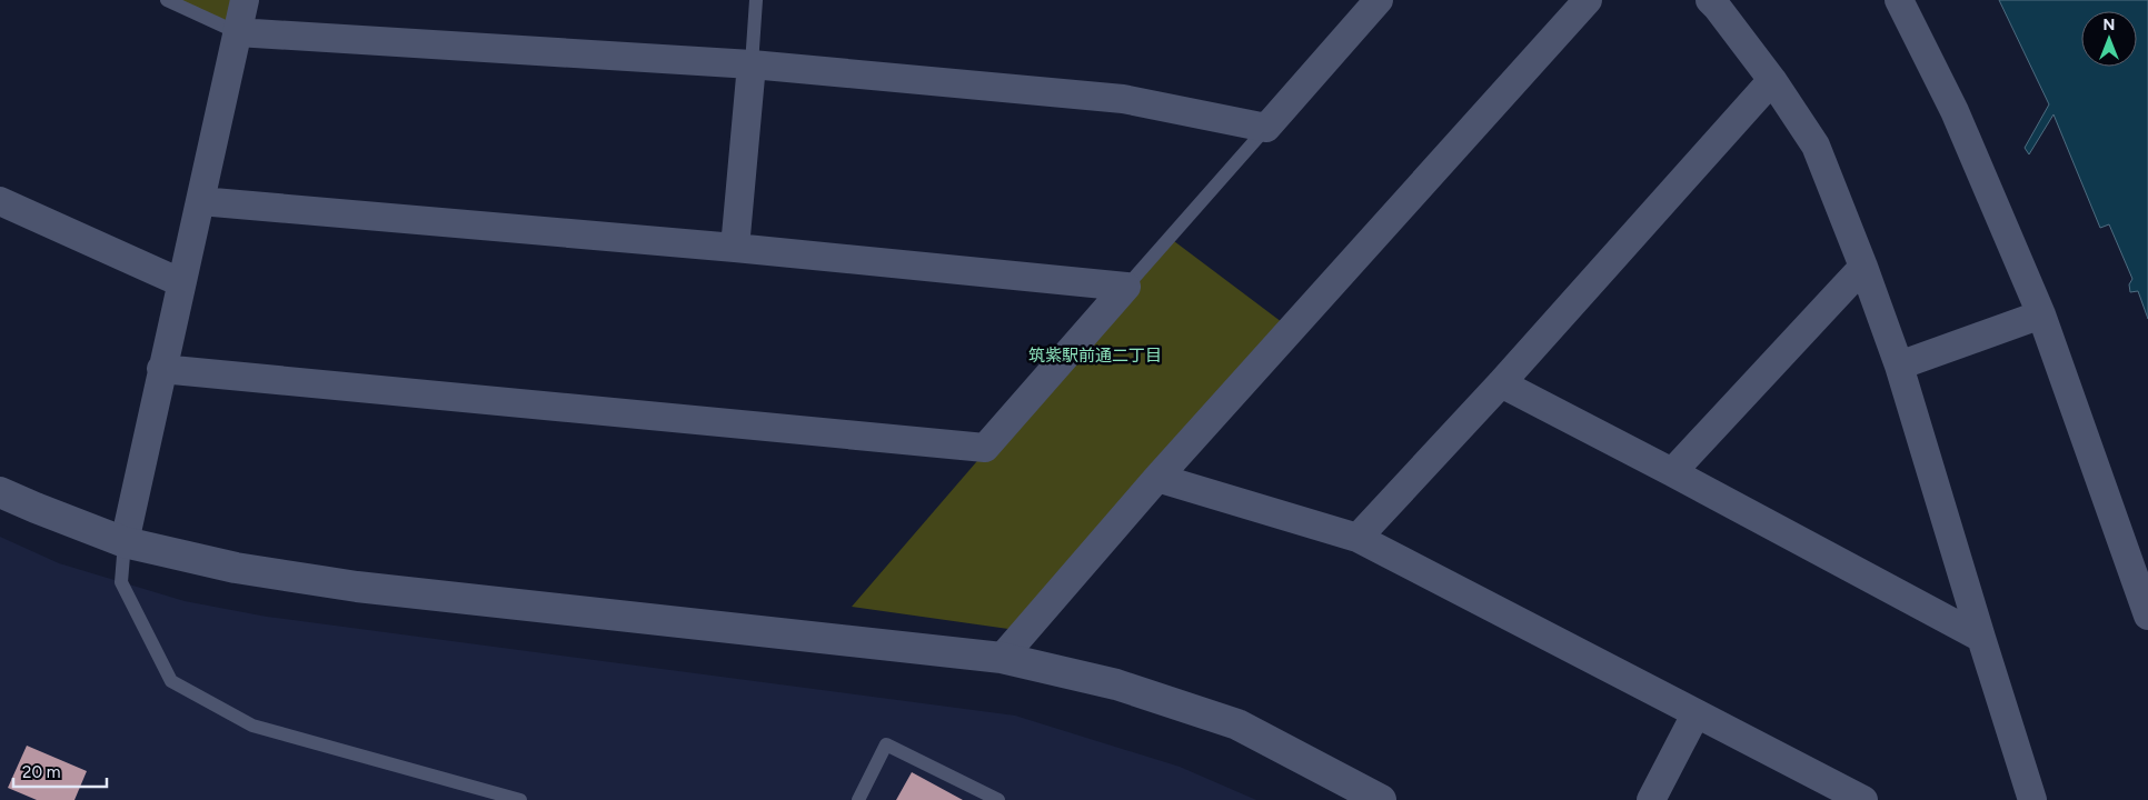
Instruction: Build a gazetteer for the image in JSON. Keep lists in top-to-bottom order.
{
  "districts": ["筑紫駅前通二丁目"],
  "scale_bar": "20 m",
  "north": "top"
}
